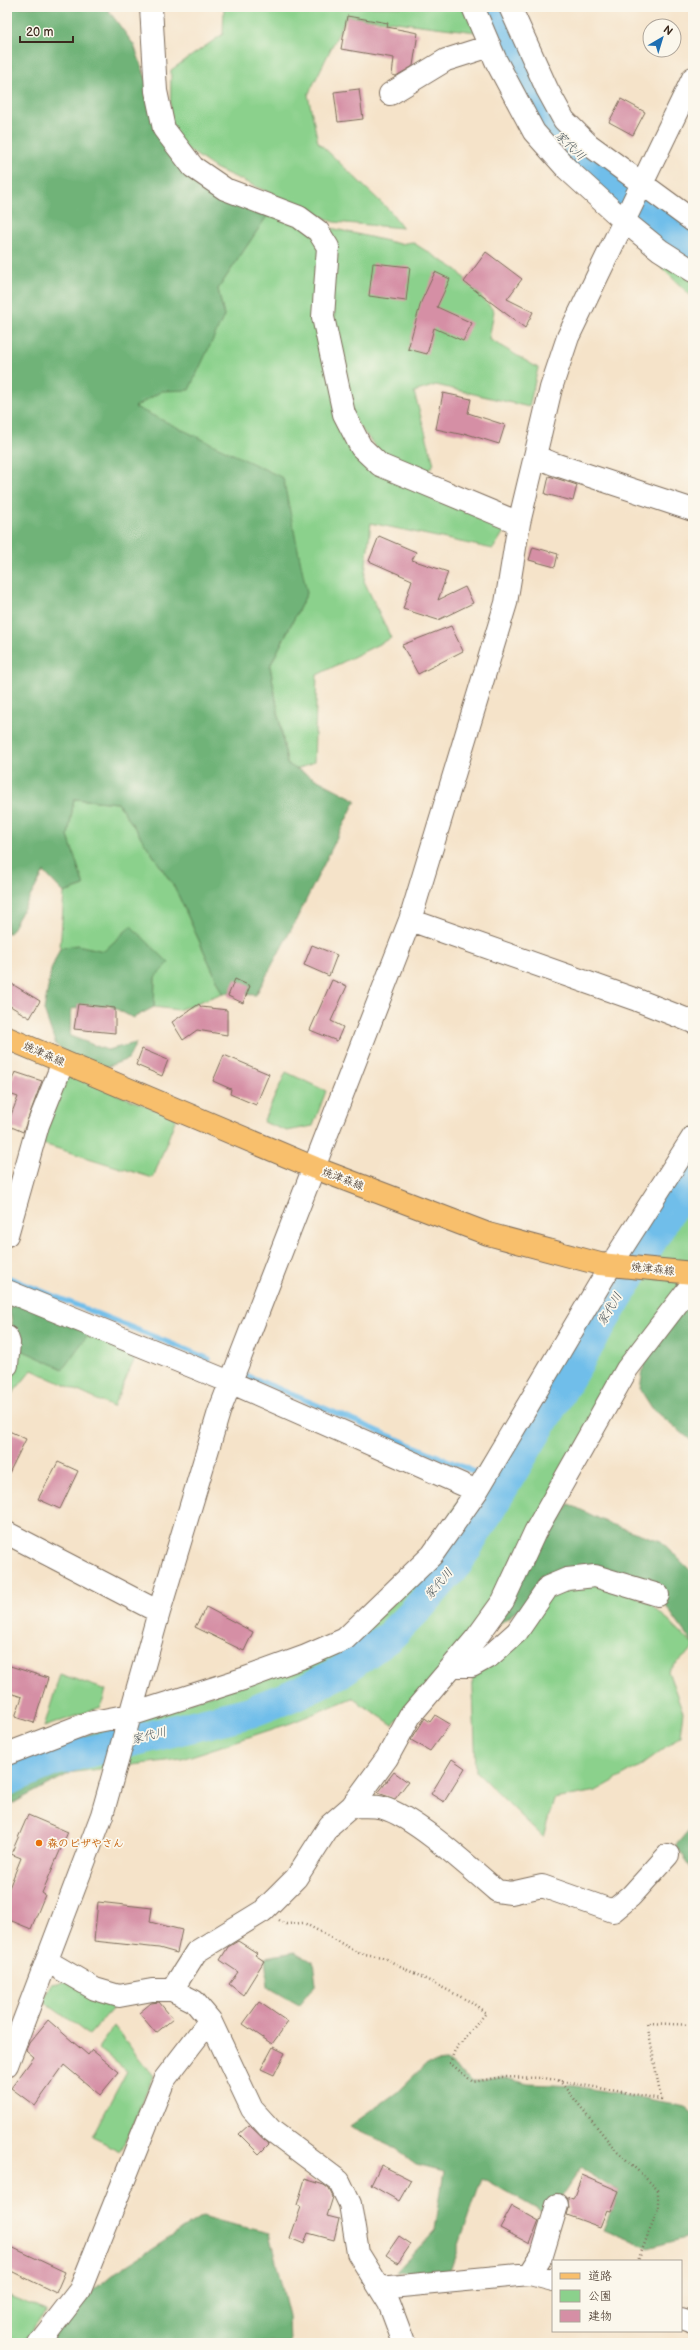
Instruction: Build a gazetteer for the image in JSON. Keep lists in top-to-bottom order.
{
  "streets": {
    "main road": ["焼津森線"]
  },
  "water": ["家代川"],
  "places": ["森のピザやさん"],
  "legend": ["道路", "公園", "建物"],
  "scale_bar": "20 m",
  "north": "top right"
}
